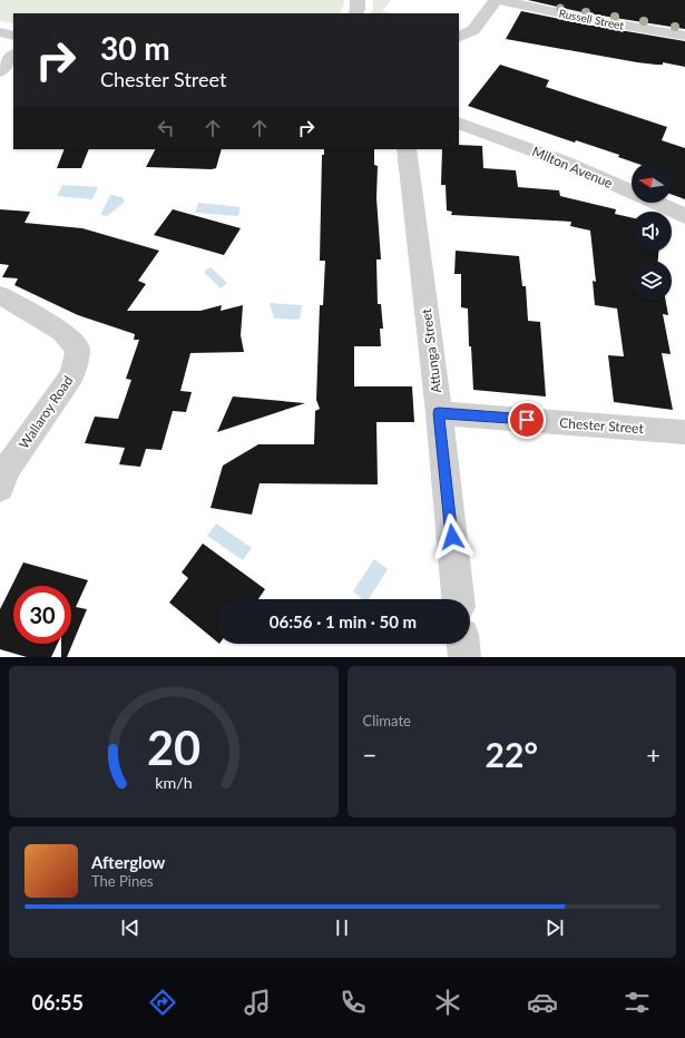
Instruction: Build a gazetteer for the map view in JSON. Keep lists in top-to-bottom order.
{
  "streets": {
    "street": [
      "Russell Street",
      "Milton Avenue",
      "Attunga Street",
      "Wallaroy Road",
      "Chester Street"
    ]
  },
  "crossings": [
    ["Attunga Street", "Chester Street"]
  ],
  "north": "left",
  "page": {
    "turn": ["30 m", "Chester Street"],
    "limit": "30",
    "trip": "06:56 · 1 min · 50 m",
    "tile": "Climate",
    "heat": ["−", "22°", "+"],
    "song": ["Afterglow", "The Pines"],
    "tabs": "06:55",
    "gauge": ["20", "km/h"]
  }
}
